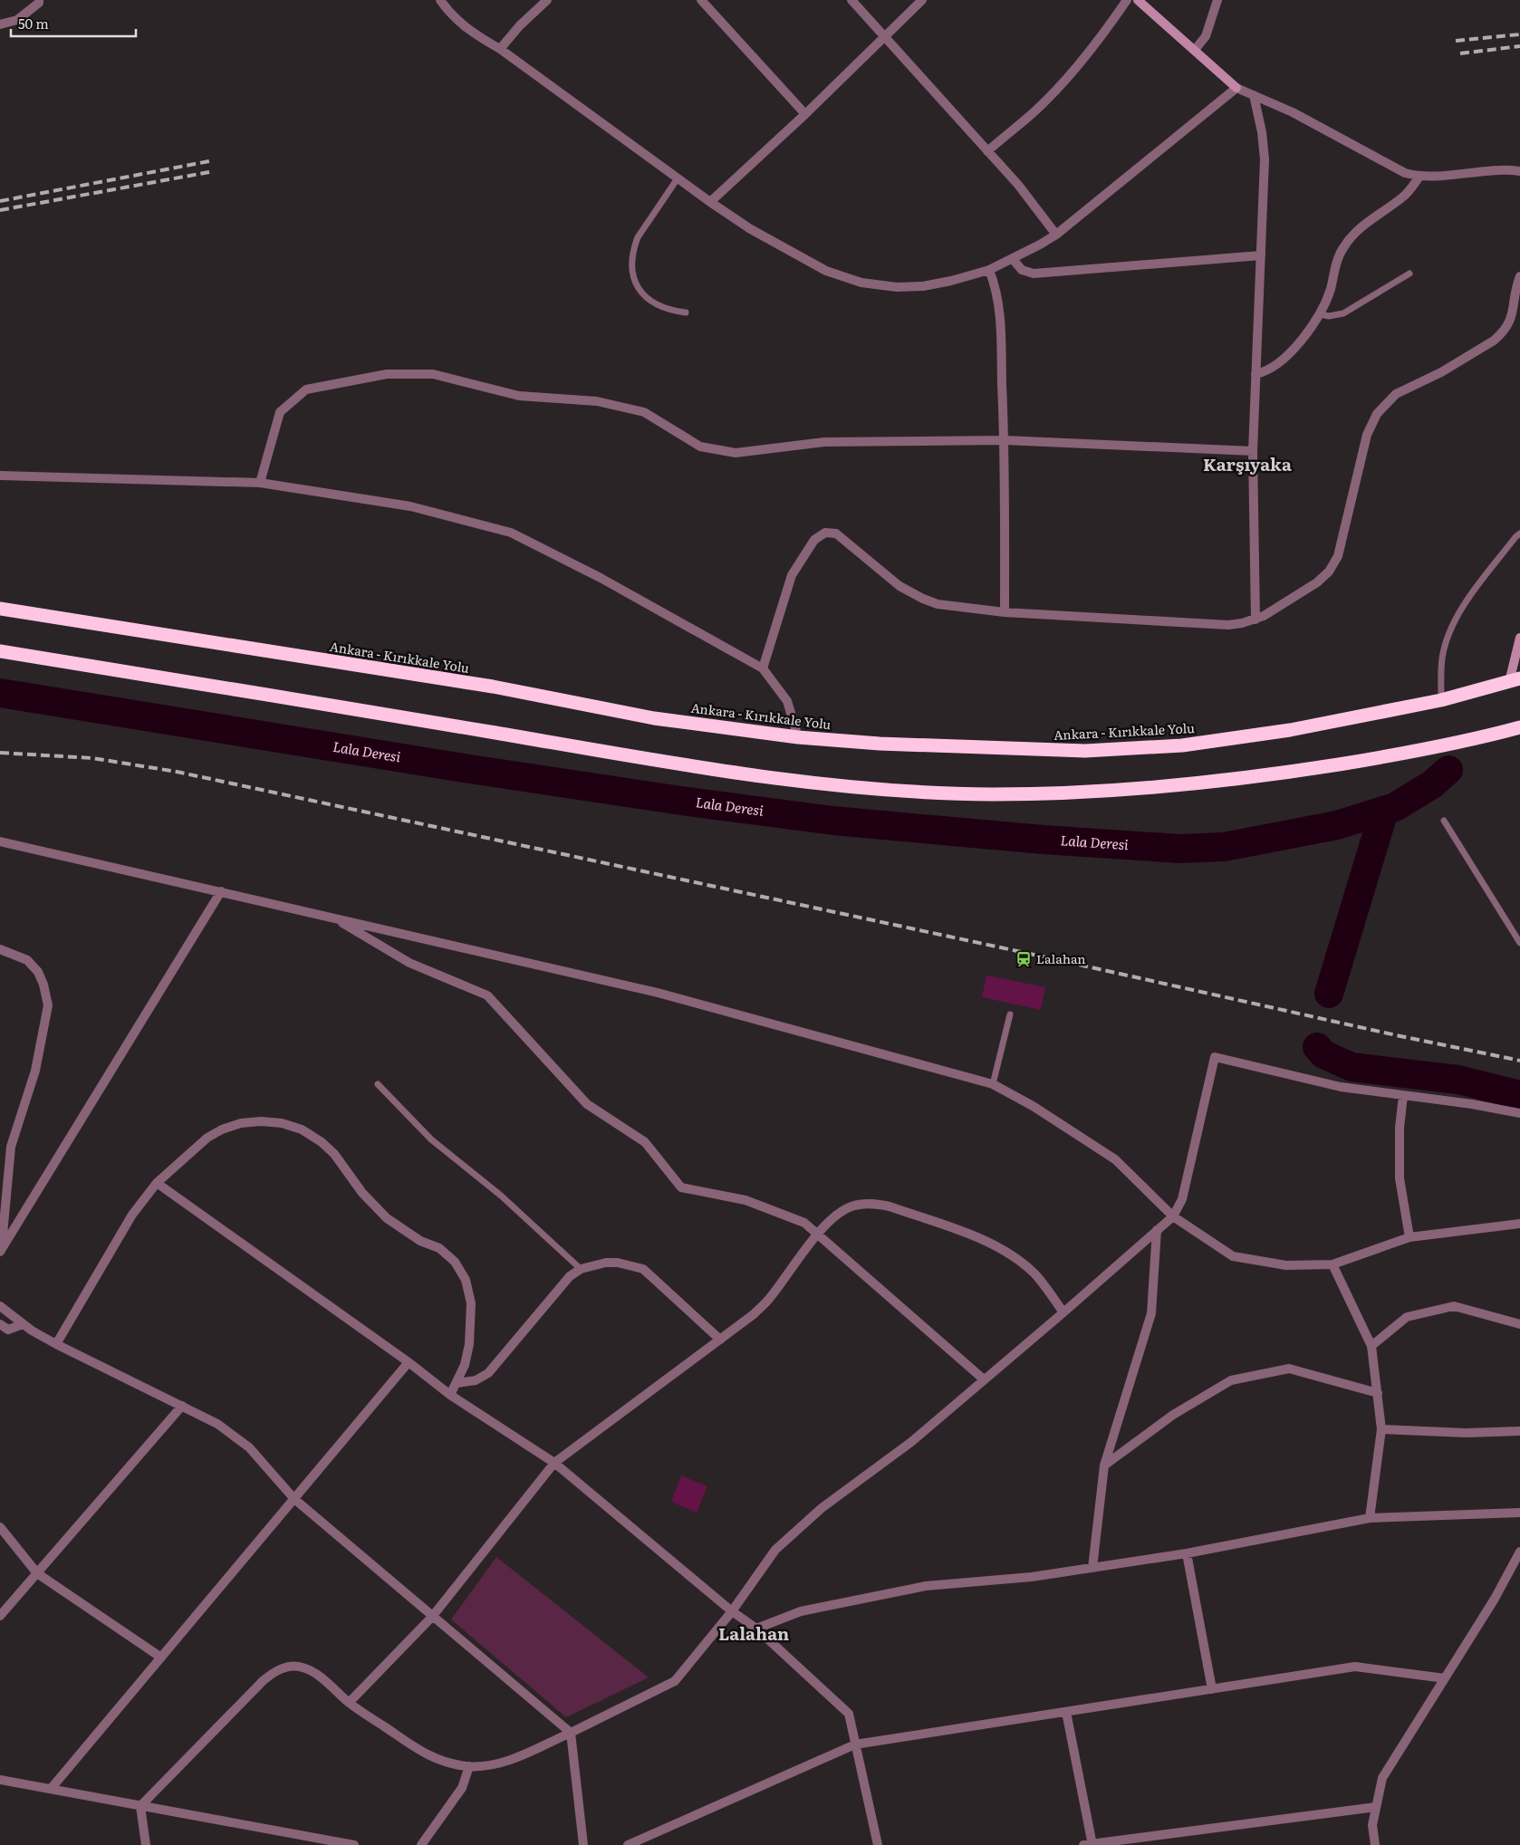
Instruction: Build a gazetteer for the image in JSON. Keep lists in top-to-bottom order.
{
  "streets": {
    "highway": ["Ankara - Kırıkkale Yolu"]
  },
  "districts": ["Karşıyaka", "Lalahan"],
  "water": ["Lala Deresi"],
  "places": {
    "station": ["Lalahan"]
  },
  "scale_bar": "50 m"
}
